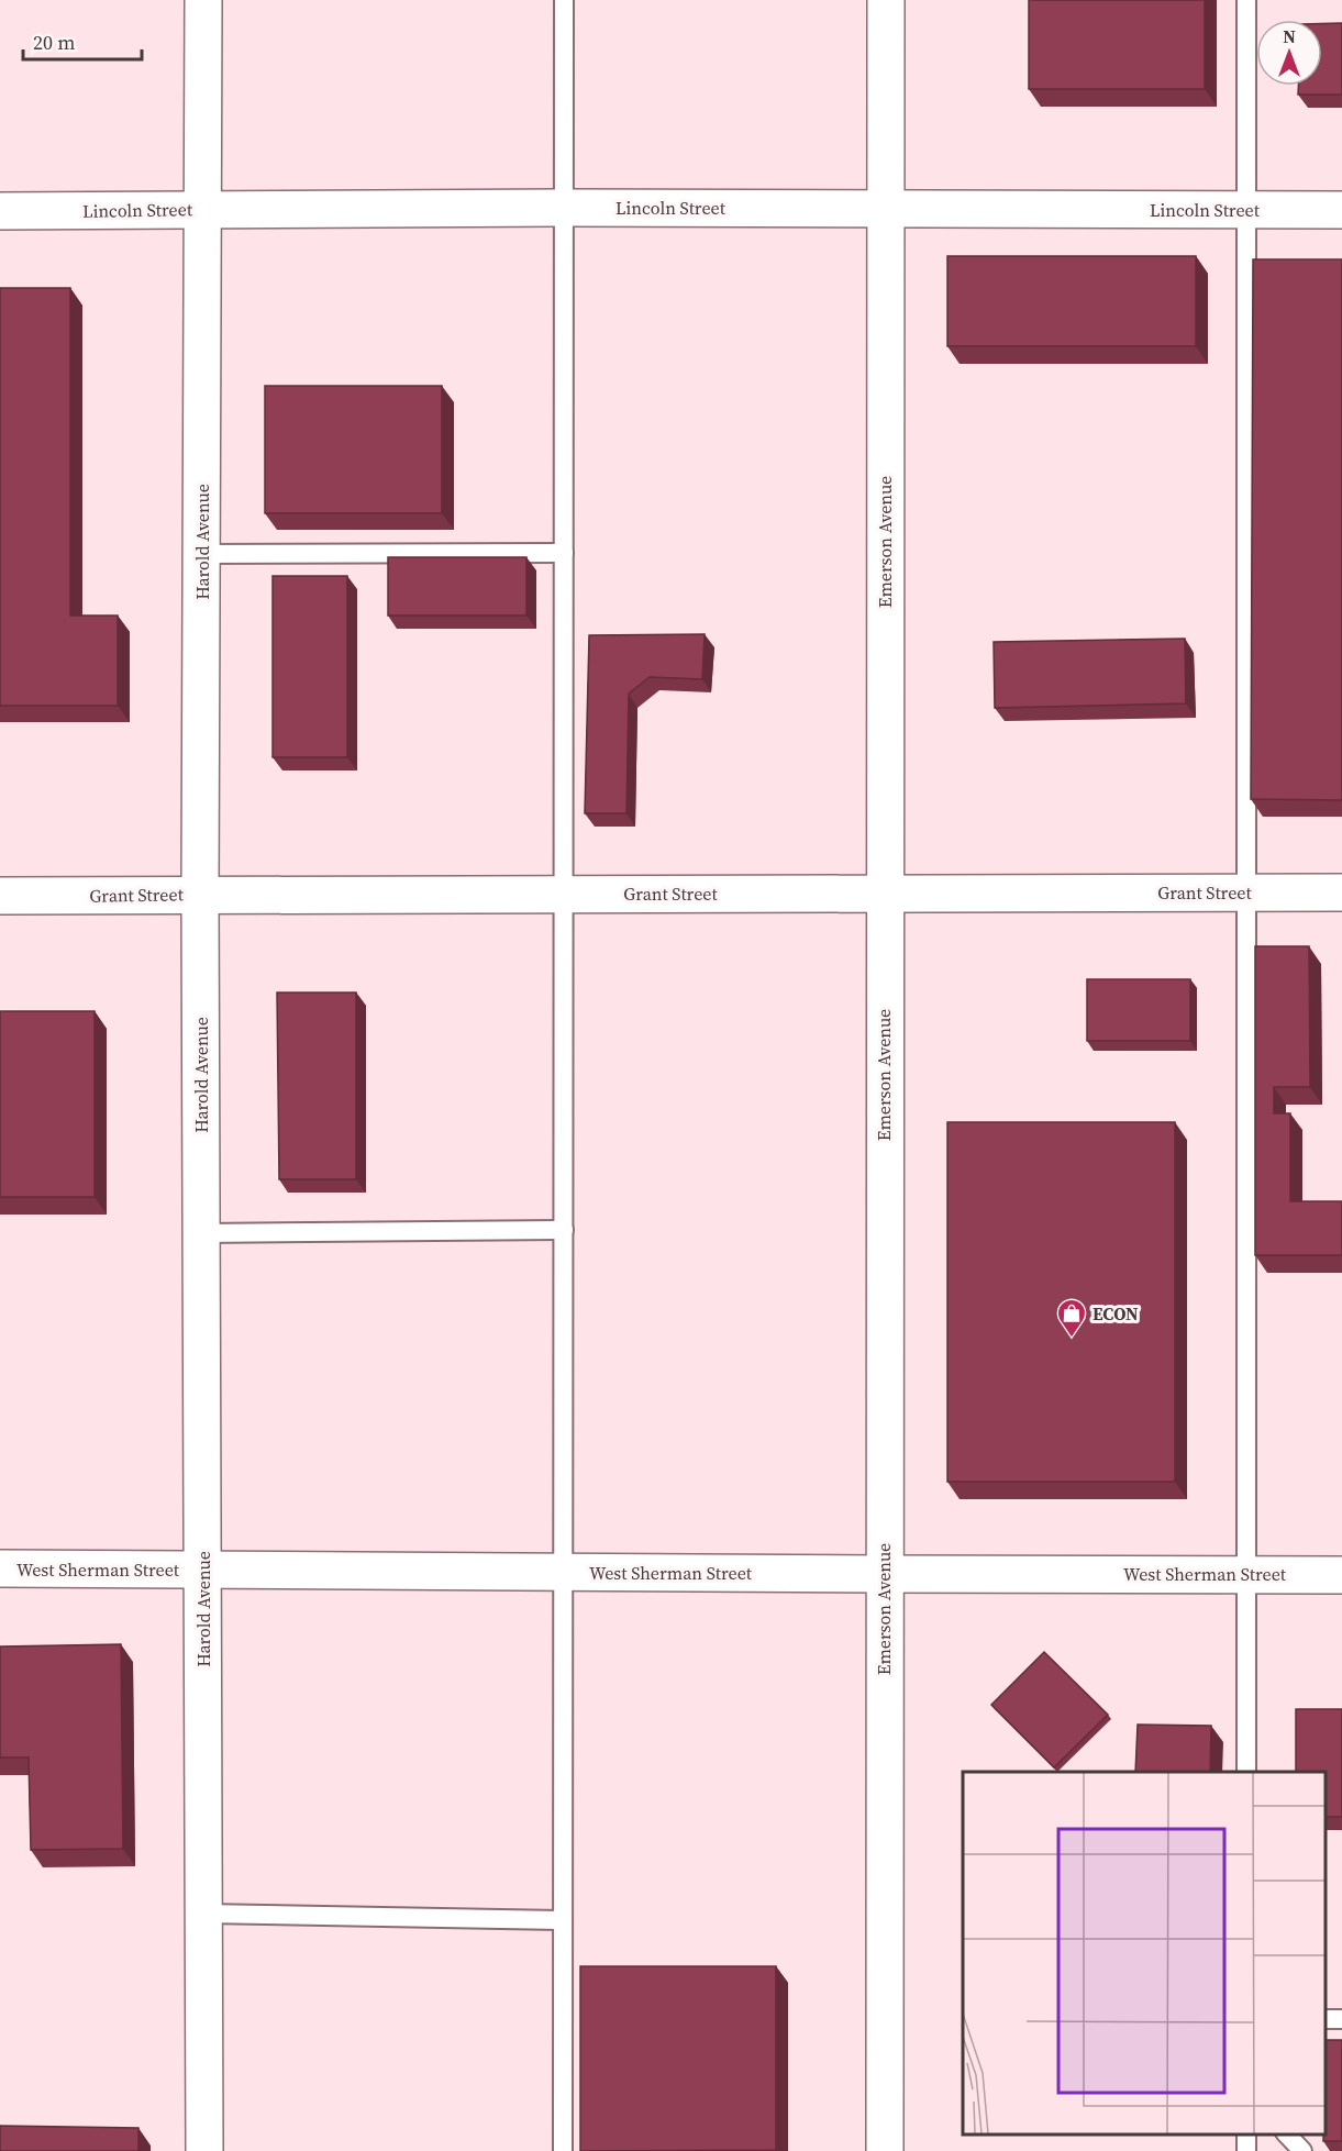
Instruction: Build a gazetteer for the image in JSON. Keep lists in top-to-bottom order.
{
  "streets": {
    "street": [
      "Lincoln Street",
      "Harold Avenue",
      "Emerson Avenue",
      "Grant Street",
      "West Sherman Street"
    ]
  },
  "crossings": [
    ["Lincoln Street", "Harold Avenue"],
    ["Lincoln Street", "Emerson Avenue"],
    ["Harold Avenue", "Grant Street"],
    ["Harold Avenue", "West Sherman Street"],
    ["Emerson Avenue", "Grant Street"],
    ["Emerson Avenue", "West Sherman Street"]
  ],
  "places": {
    "shop": ["ECON"]
  },
  "scale_bar": "20 m",
  "north": "top"
}
